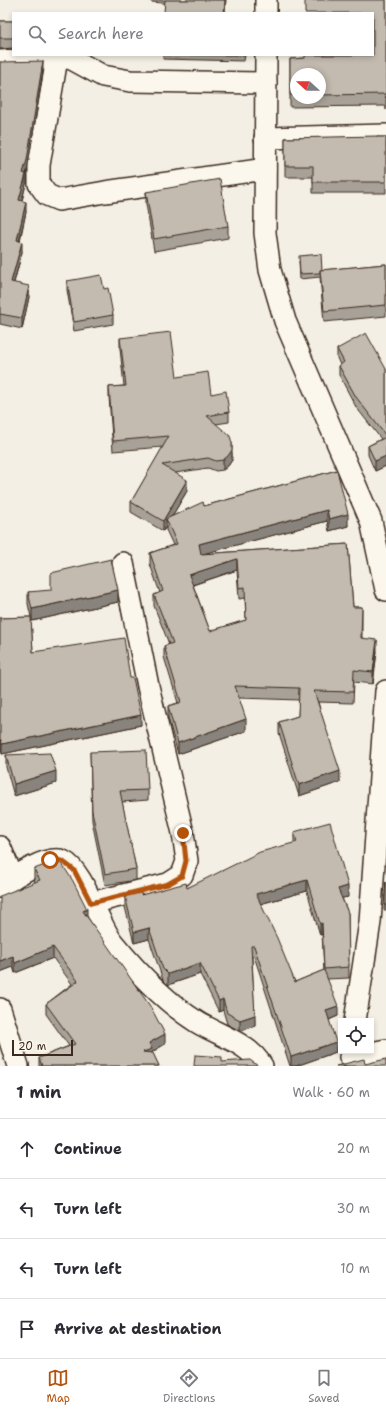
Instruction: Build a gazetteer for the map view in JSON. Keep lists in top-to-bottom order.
{
  "scale_bar": "20 m",
  "north": "left",
  "page": {
    "search": "Search here",
    "scale": "20 m",
    "heading": ["1 min", "Walk · 60 m"],
    "list": [
      ["Continue", "20 m"],
      ["Turn left", "30 m"],
      ["Turn left", "10 m"],
      "Arrive at destination"
    ],
    "nav": ["Map", "Directions", "Saved"]
  }
}
